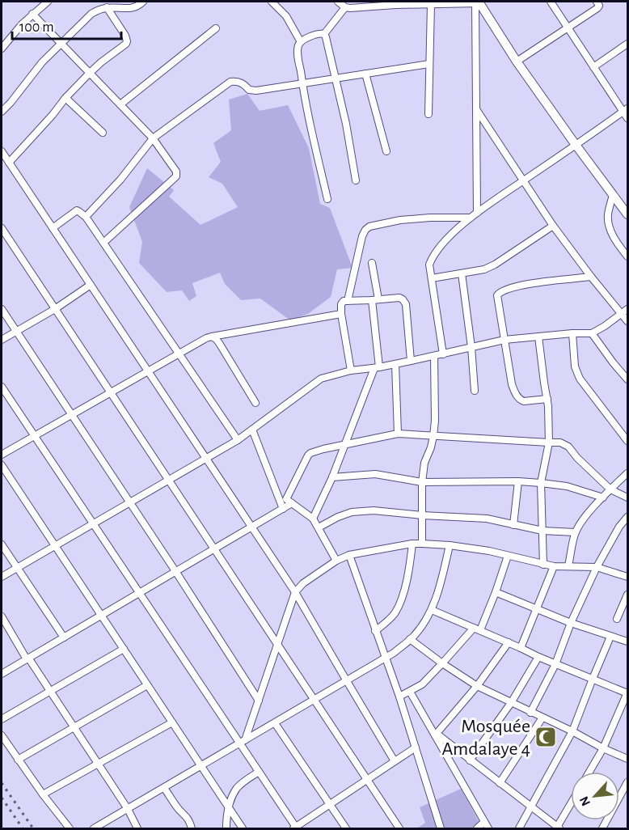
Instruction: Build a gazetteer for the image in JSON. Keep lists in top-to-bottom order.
{
  "places": {
    "mosque": ["Mosquée Amdalaye 4"]
  },
  "scale_bar": "100 m",
  "north": "bottom left"
}
